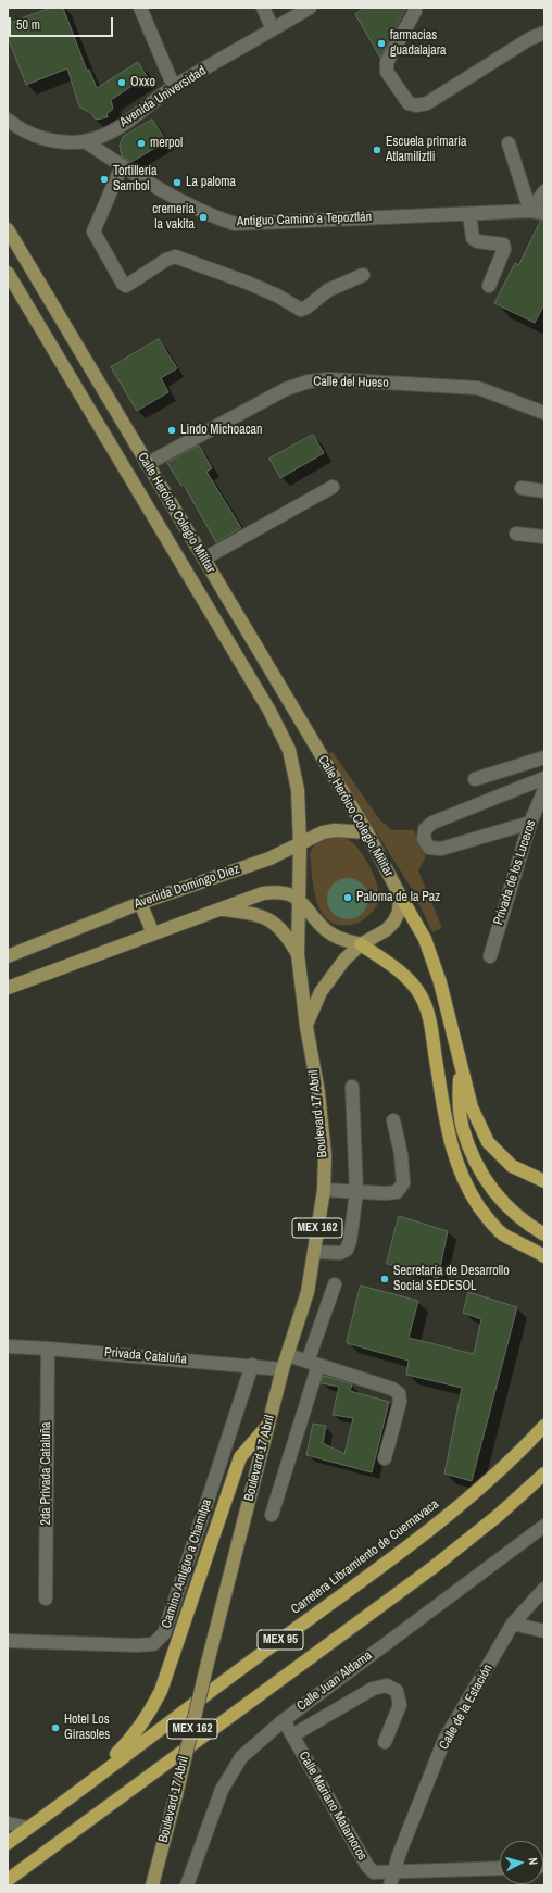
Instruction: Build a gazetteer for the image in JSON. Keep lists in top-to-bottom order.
{
  "streets": {
    "highway": ["Carretera Libramiento de Cuernavaca", "MEX 95"],
    "main road": [
      "Calle Heróico Colegio Militar",
      "Avenida Domingo Diez",
      "Boulevard 17 Abril",
      "MEX 162"
    ],
    "street": [
      "Avenida Universidad",
      "Antiguo Camino a Tepoztlán",
      "Calle del Hueso",
      "Privada de los Luceros",
      "Privada Cataluña",
      "2da Privada Cataluña",
      "Camino Antiguo a Chamilpa",
      "Calle Juan Aldama",
      "Calle de la Estación",
      "Calle Mariano Matamoros"
    ]
  },
  "crossings": [
    ["Avenida Universidad", "Antiguo Camino a Tepoztlán"],
    ["Calle del Hueso", "Calle Heróico Colegio Militar"],
    ["Calle Heróico Colegio Militar", "Avenida Domingo Diez"],
    ["Calle Heróico Colegio Militar", "Boulevard 17 Abril"],
    ["Avenida Domingo Diez", "Boulevard 17 Abril"],
    ["Boulevard 17 Abril", "Privada Cataluña"],
    ["Privada Cataluña", "2da Privada Cataluña"],
    ["Privada Cataluña", "Camino Antiguo a Chamilpa"],
    ["Calle Juan Aldama", "Calle Mariano Matamoros"],
    ["Calle de la Estación", "Calle Mariano Matamoros"]
  ],
  "places": [
    "farmacias guadalajara",
    "Oxxo",
    "merpol",
    "Escuela primaria Atlamiliztli",
    "Tortillería Sambol",
    "La paloma",
    "cremeria la vakita",
    "Lindo Michoacan",
    "Paloma de la Paz",
    "Secretaría de Desarrollo Social SEDESOL",
    "Hotel Los Girasoles"
  ],
  "scale_bar": "50 m",
  "north": "right"
}
